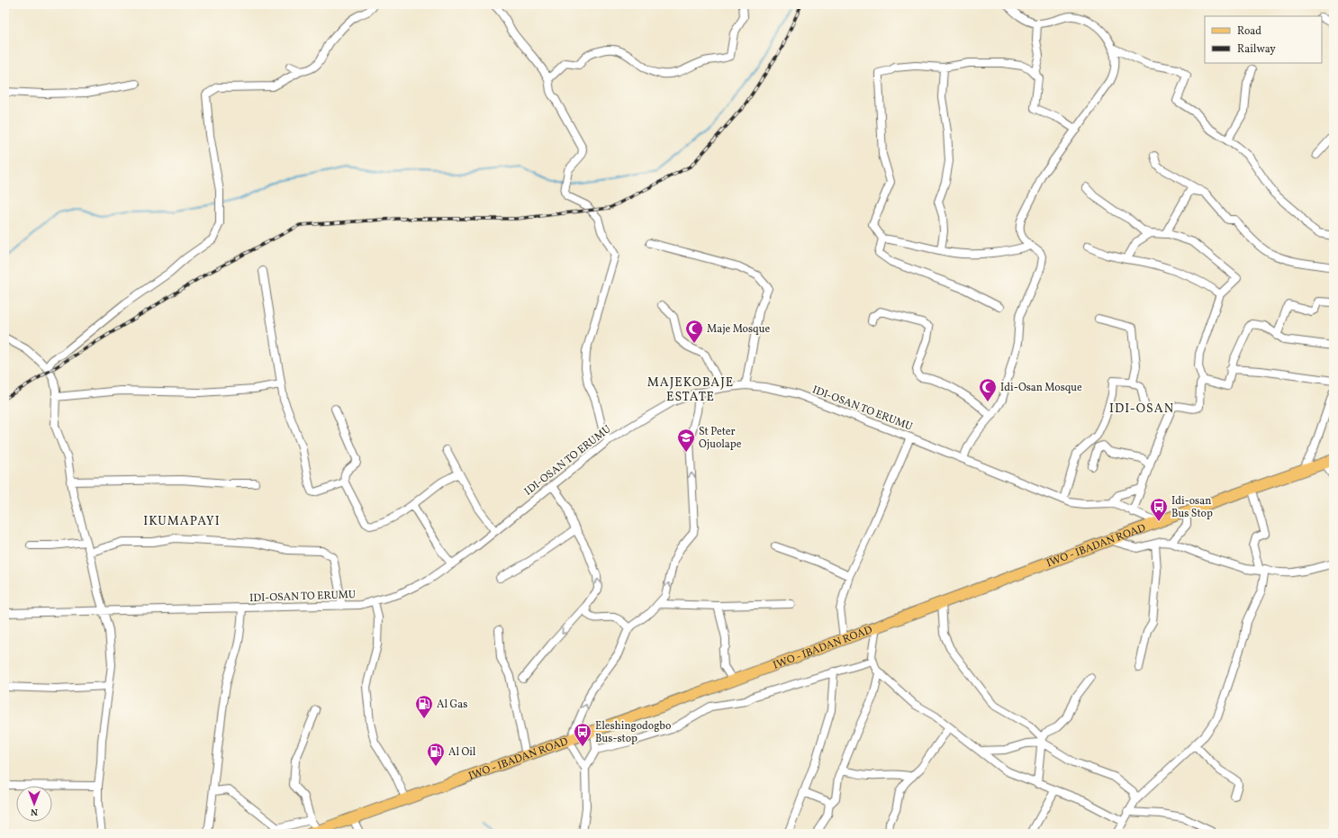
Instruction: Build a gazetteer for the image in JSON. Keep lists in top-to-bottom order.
{
  "streets": {
    "main road": ["IWO - IBADAN ROAD"],
    "street": ["IDI-OSAN TO ERUMU"]
  },
  "crossings": [
    ["IDI-OSAN TO ERUMU", "IWO - IBADAN ROAD"]
  ],
  "districts": ["MAJEKOBAJE ESTATE", "IDI-OSAN", "IKUMAPAYI"],
  "places": {
    "mosque": ["Maje Mosque", "Idi-Osan Mosque"],
    "school or university": ["St Peter Ojuolape"],
    "bus stop": ["Idi-osan Bus Stop", "Eleshingodogbo Bus-stop"],
    "fuel station": ["Al Gas", "Al Oil"]
  },
  "legend": ["Road", "Railway"],
  "north": "bottom"
}
